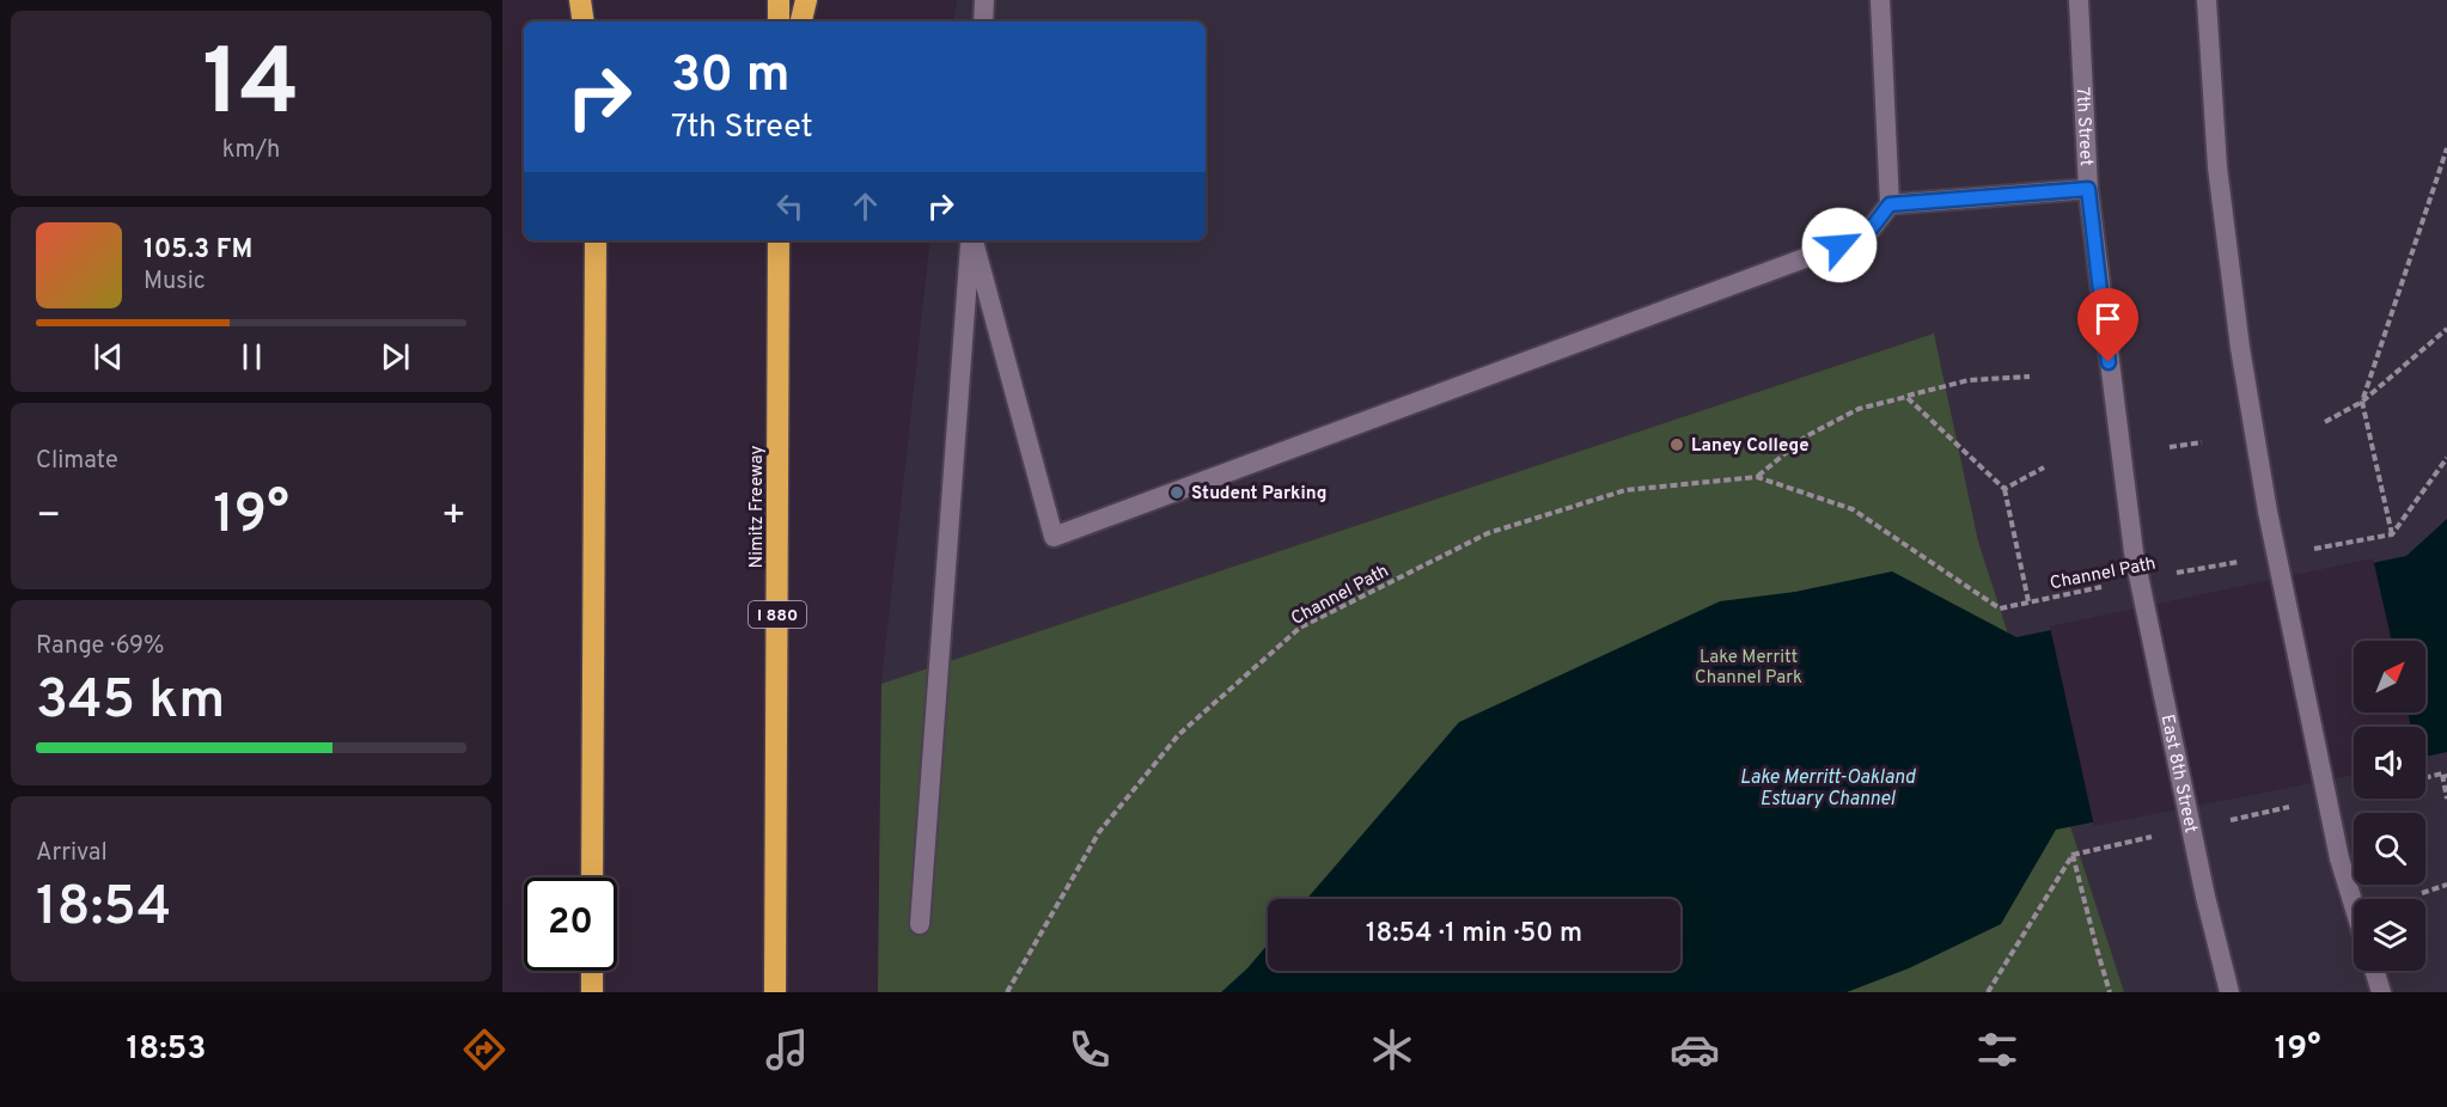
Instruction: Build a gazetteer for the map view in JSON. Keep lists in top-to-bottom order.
{
  "streets": {
    "highway": ["Nimitz Freeway", "I 880"],
    "main road": ["7th Street", "East 8th Street"],
    "path": ["Channel Path"]
  },
  "crossings": [
    ["7th Street", "East 8th Street"]
  ],
  "water": ["Lake Merritt-Oakland Estuary Channel"],
  "parks": ["Lake Merritt Channel Park"],
  "places": ["Laney College", "Student Parking"],
  "north": "top right",
  "page": {
    "tile": [
      ["14", "km/h"],
      "Climate",
      ["Range · 69%", "345 km"],
      ["Arrival", "18:54"]
    ],
    "turn": ["30 m", "7th Street"],
    "song": ["105.3 FM", "Music"],
    "heat": ["−", "19°", "+"],
    "limit": "20",
    "trip": "18:54 · 1 min · 50 m",
    "tabs": ["18:53", "19°"]
  }
}
